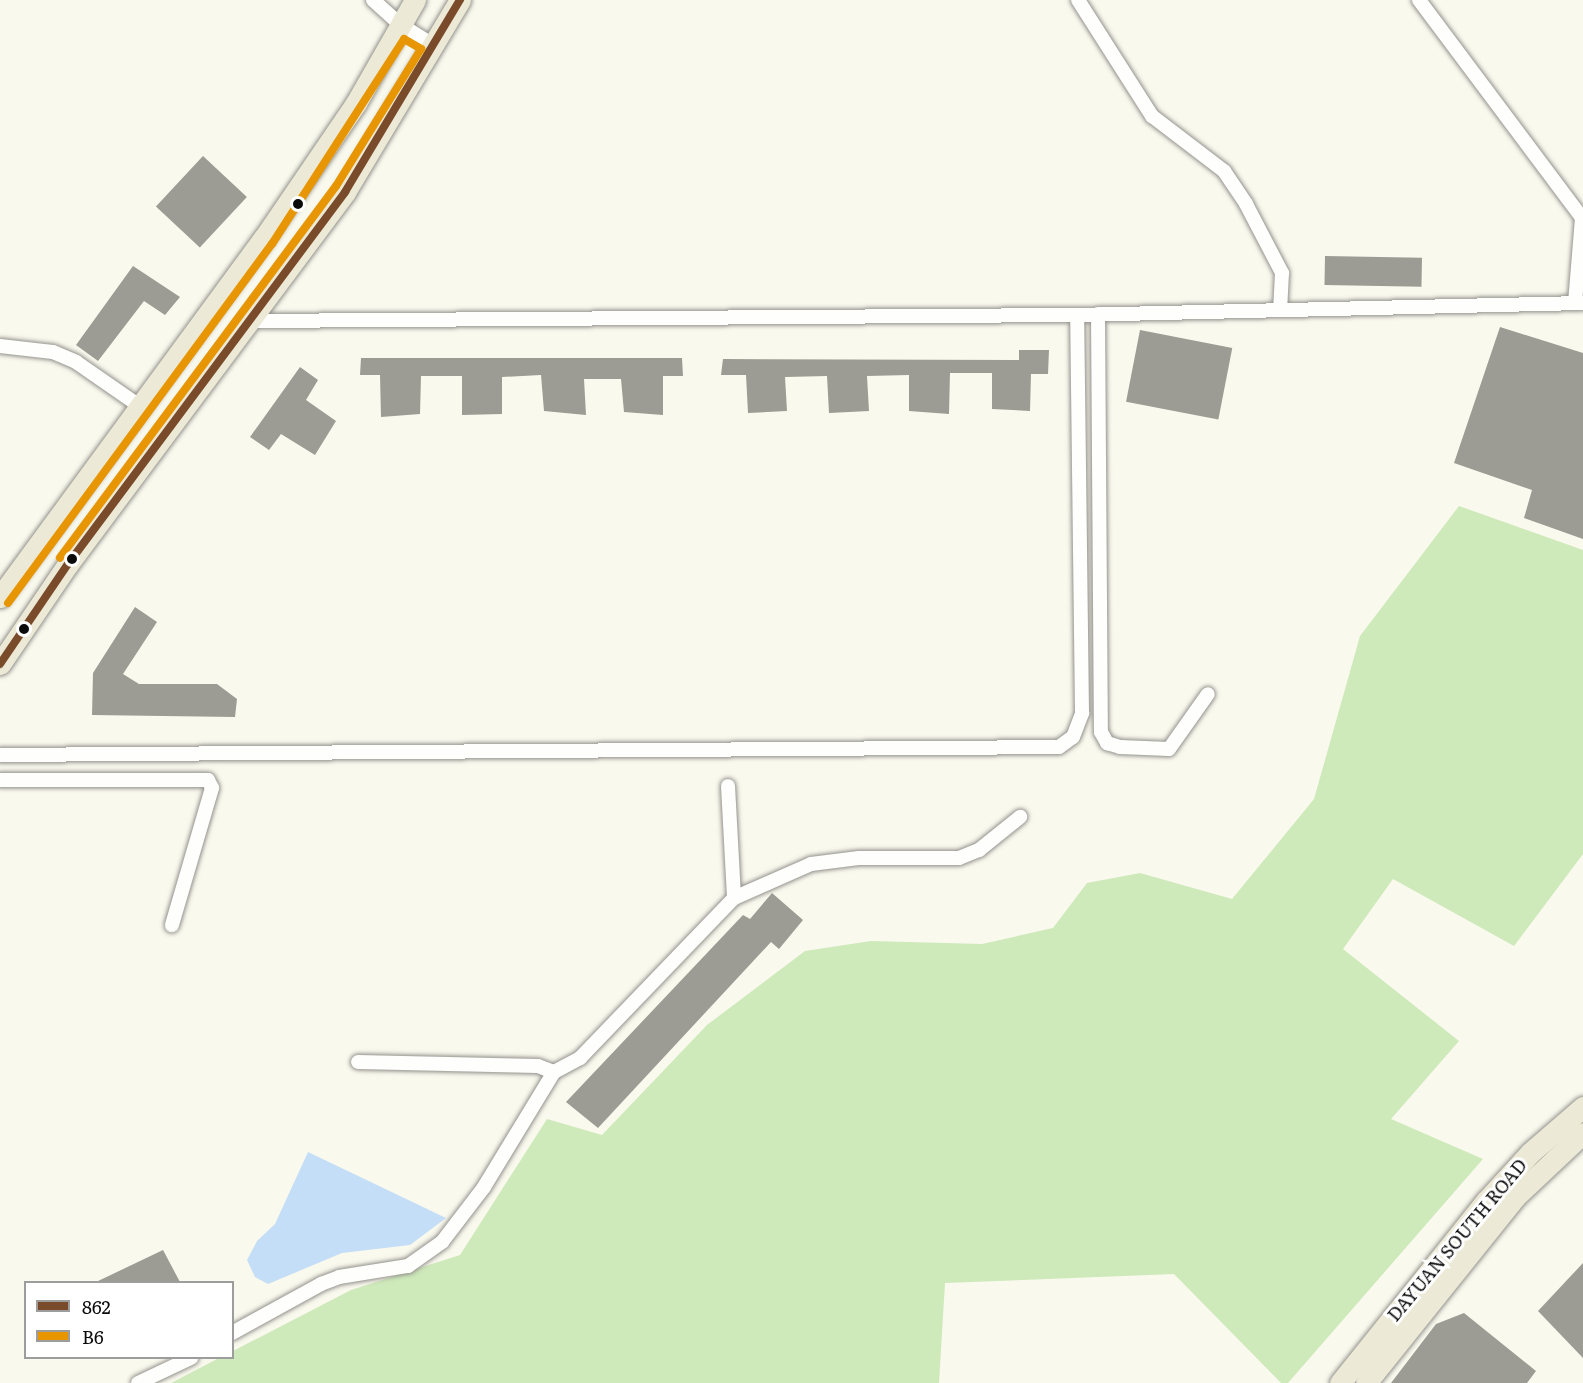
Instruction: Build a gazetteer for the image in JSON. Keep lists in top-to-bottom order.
{
  "streets": {
    "main road": ["DAYUAN SOUTH ROAD"]
  },
  "lines": ["transit line 862", "transit line B6"],
  "legend": ["862", "B6"]
}
